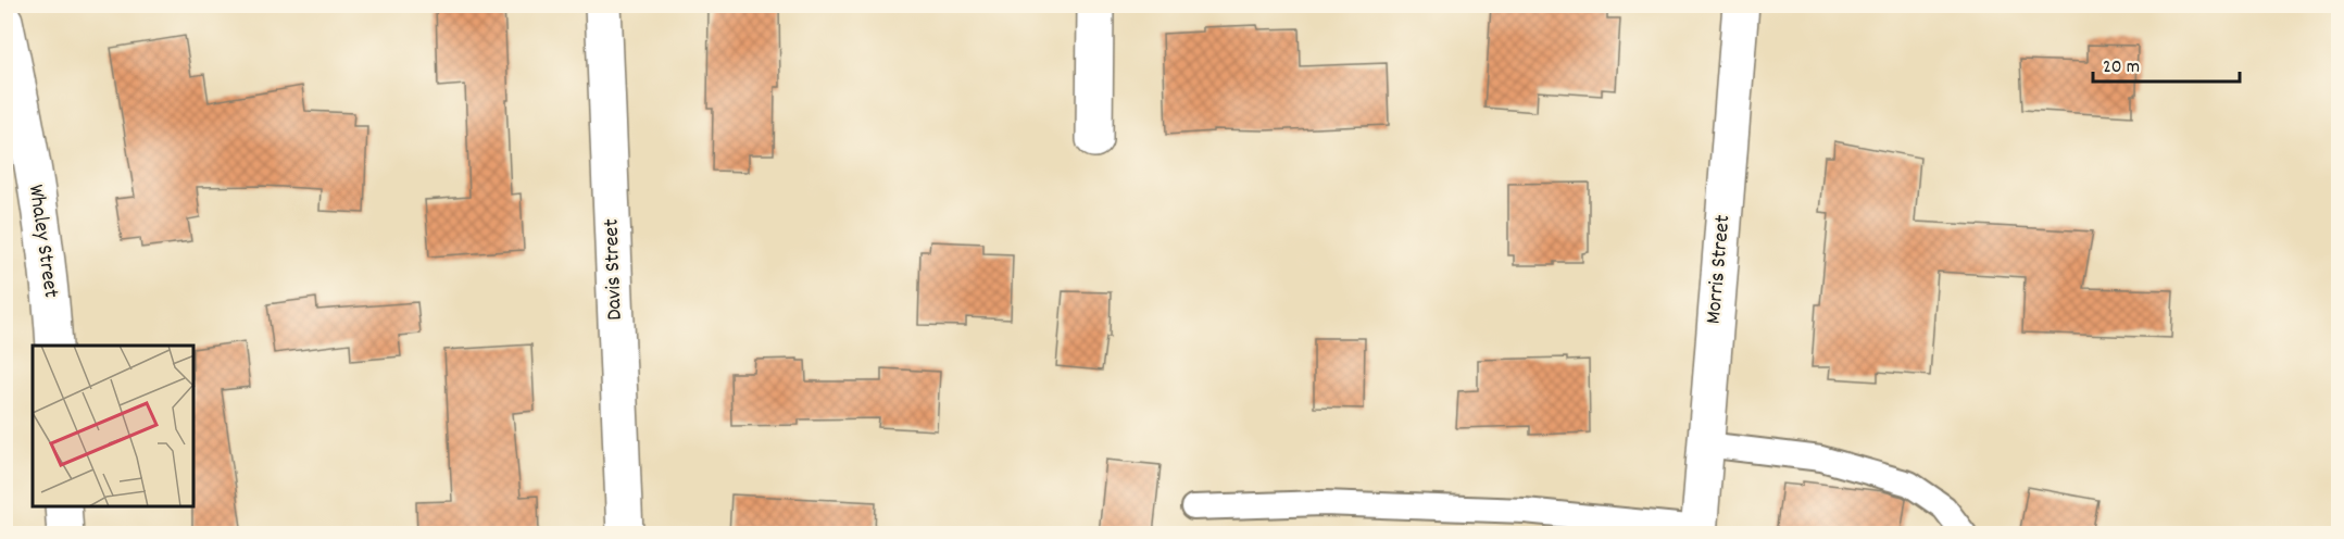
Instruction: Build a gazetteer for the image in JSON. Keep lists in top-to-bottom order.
{
  "streets": {
    "street": ["Whaley Street", "Davis Street", "Morris Street"]
  },
  "scale_bar": "20 m"
}
